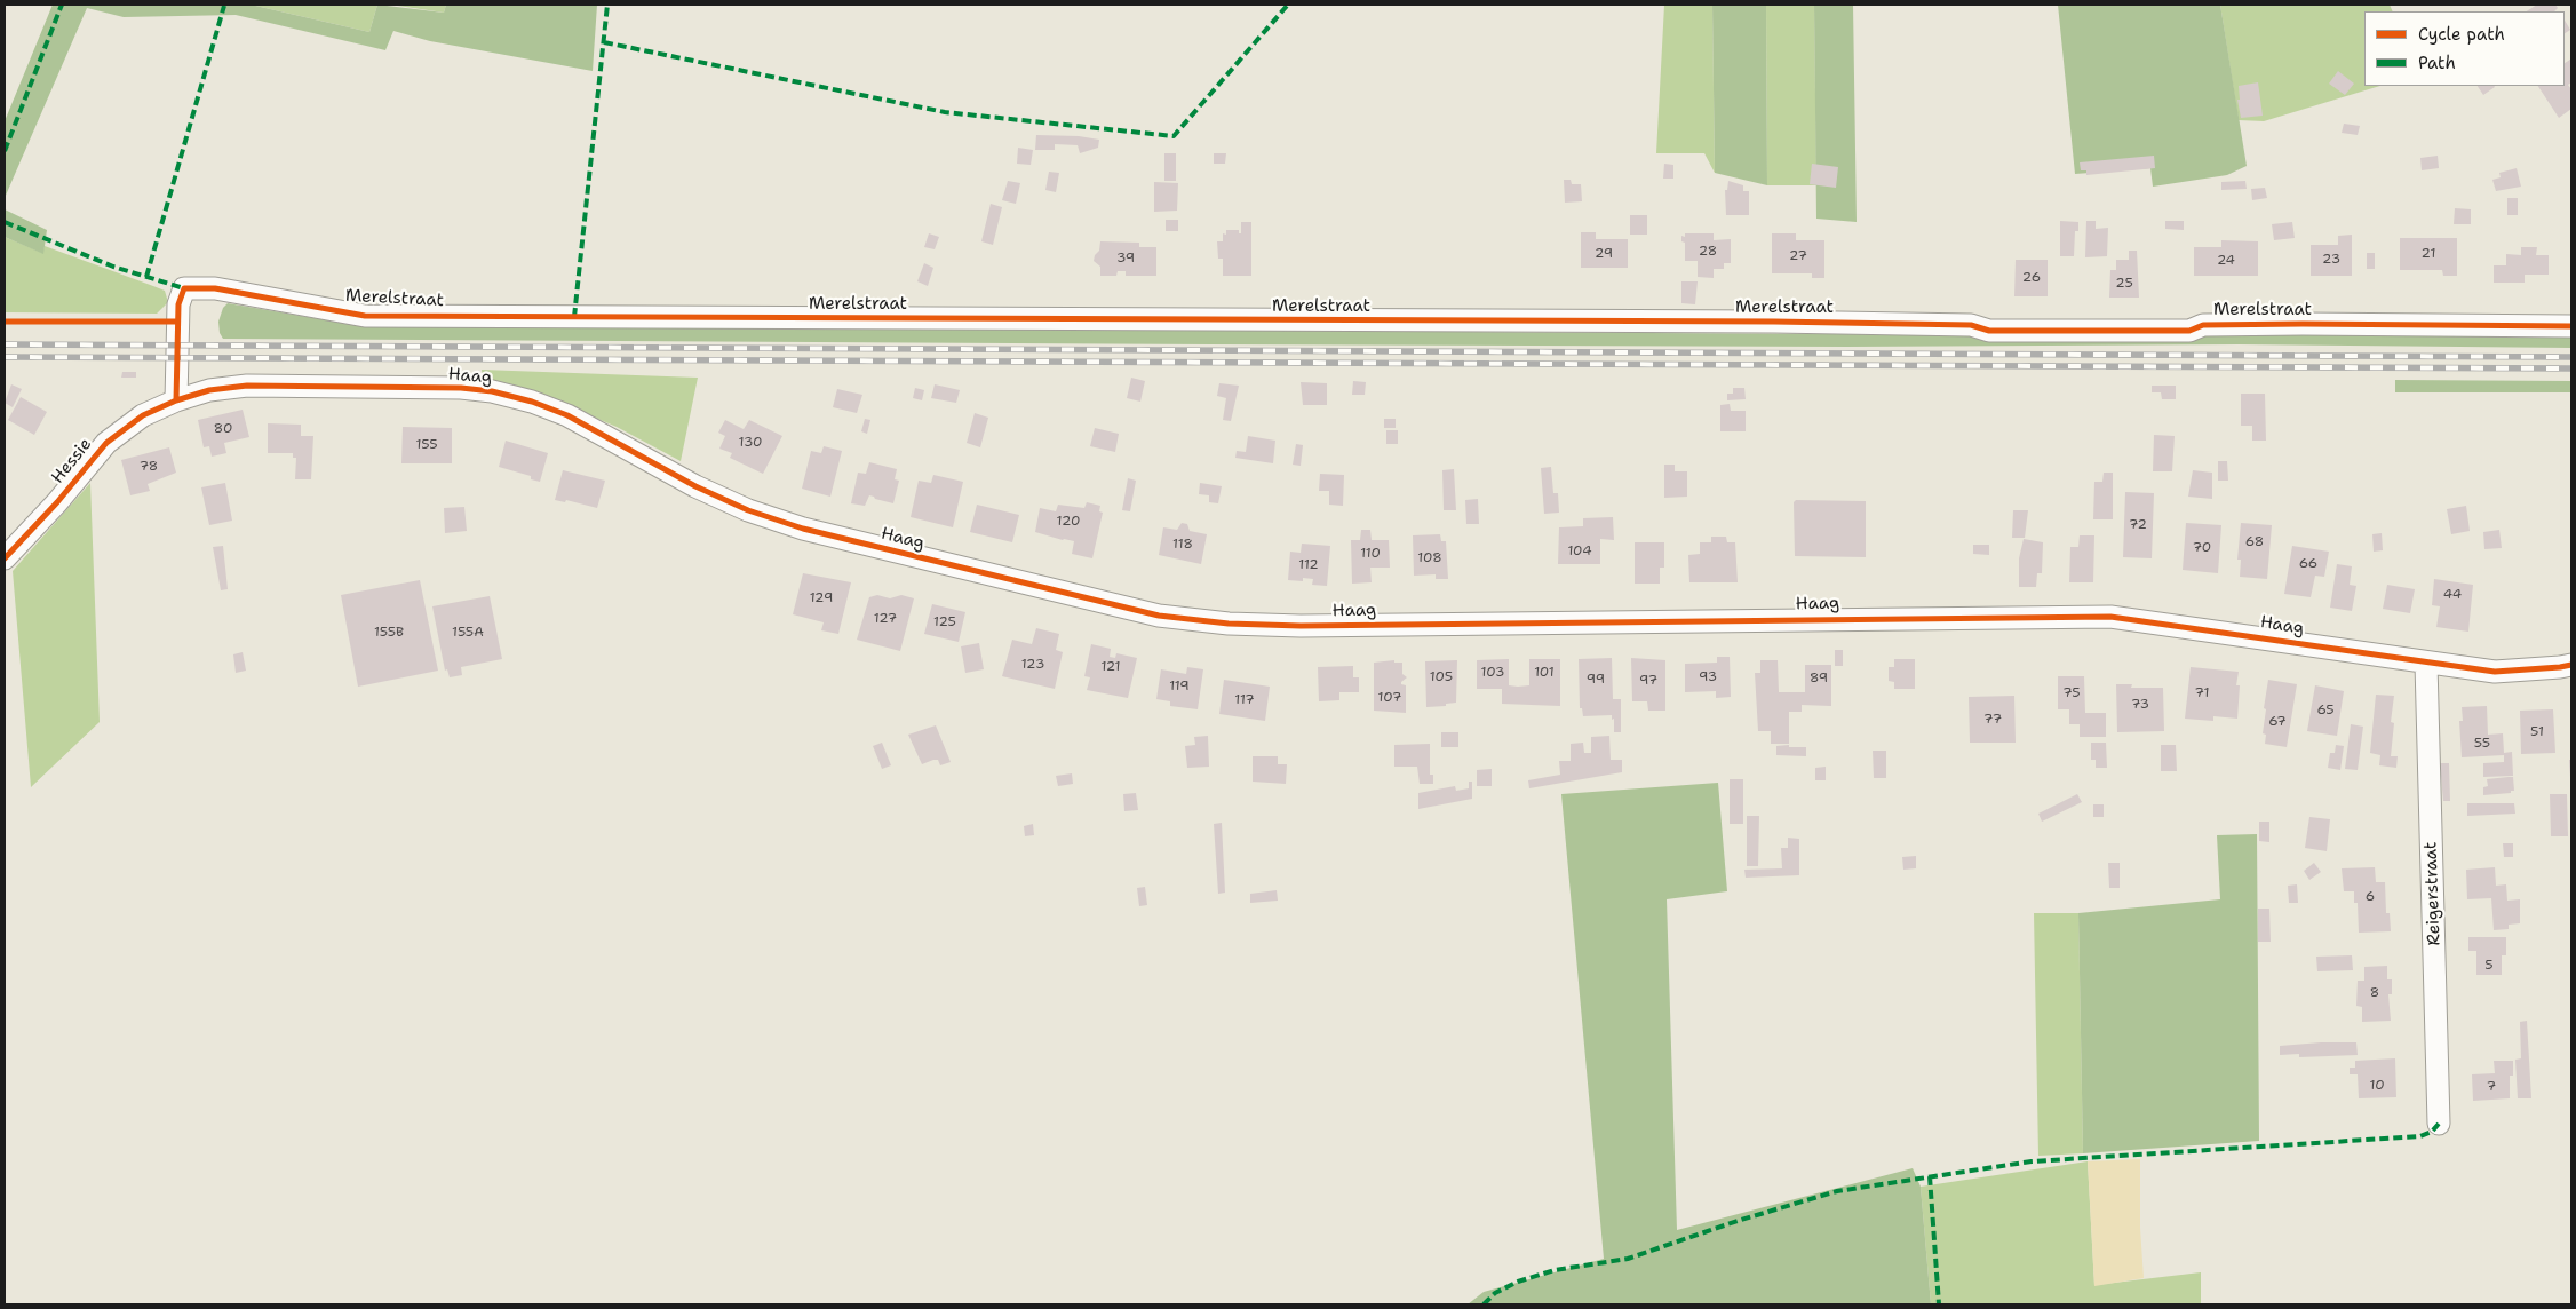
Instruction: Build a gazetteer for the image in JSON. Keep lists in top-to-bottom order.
{
  "streets": {
    "street": [
      "Merelstraat",
      "Haag",
      "Hessie",
      "Reigerstraat"
    ]
  },
  "crossings": [
    ["Merelstraat", "Haag"],
    ["Merelstraat", "Hessie"],
    ["Haag", "Hessie"],
    ["Haag", "Reigerstraat"]
  ],
  "house_numbers": [
    "28",
    "29",
    "21",
    "27",
    "39",
    "23",
    "24",
    "26",
    "25",
    "80",
    "130",
    "155",
    "78",
    "120",
    "72",
    "68",
    "118",
    "70",
    "104",
    "110",
    "108",
    "66",
    "112",
    "44",
    "129",
    "127",
    "125",
    "155B",
    "155A",
    "123",
    "121",
    "103",
    "101",
    "105",
    "93",
    "89",
    "99",
    "97",
    "119",
    "75",
    "71",
    "107",
    "117",
    "73",
    "65",
    "77",
    "67",
    "51",
    "55",
    "6",
    "5",
    "8",
    "10",
    "7"
  ],
  "legend": ["Cycle path", "Path"]
}
